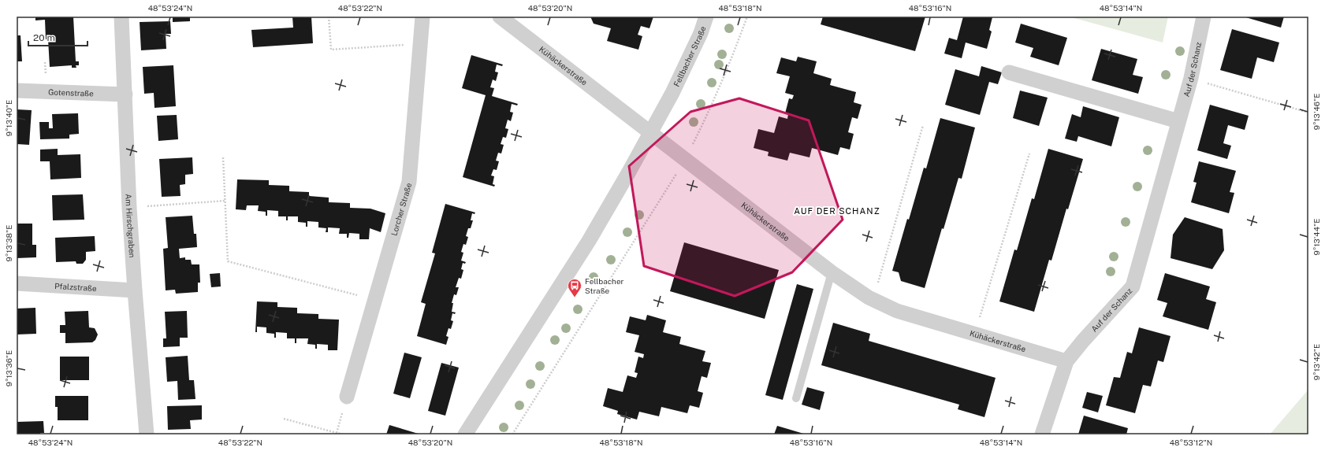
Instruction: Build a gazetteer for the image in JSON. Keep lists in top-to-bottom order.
{
  "streets": {
    "street": [
      "Fellbacher Straße",
      "Kühäckerstraße",
      "Auf der Schanz",
      "Gotenstraße",
      "Lorcher Straße",
      "Am Hirschgraben",
      "Pfalzstraße"
    ]
  },
  "crossings": [
    ["Fellbacher Straße", "Kühäckerstraße"],
    ["Kühäckerstraße", "Auf der Schanz"],
    ["Gotenstraße", "Am Hirschgraben"],
    ["Am Hirschgraben", "Pfalzstraße"]
  ],
  "districts": ["AUF DER SCHANZ"],
  "places": {
    "bus stop": ["Fellbacher Straße"]
  },
  "scale_bar": "20 m",
  "coordinates": [
    "48°53'24\"N",
    "48°53'22\"N",
    "48°53'20\"N",
    "48°53'18\"N",
    "48°53'16\"N",
    "48°53'14\"N",
    "9°13'46\"E",
    "9°13'40\"E",
    "9°13'44\"E",
    "9°13'38\"E",
    "9°13'42\"E",
    "9°13'36\"E",
    "48°53'12\"N"
  ]
}
